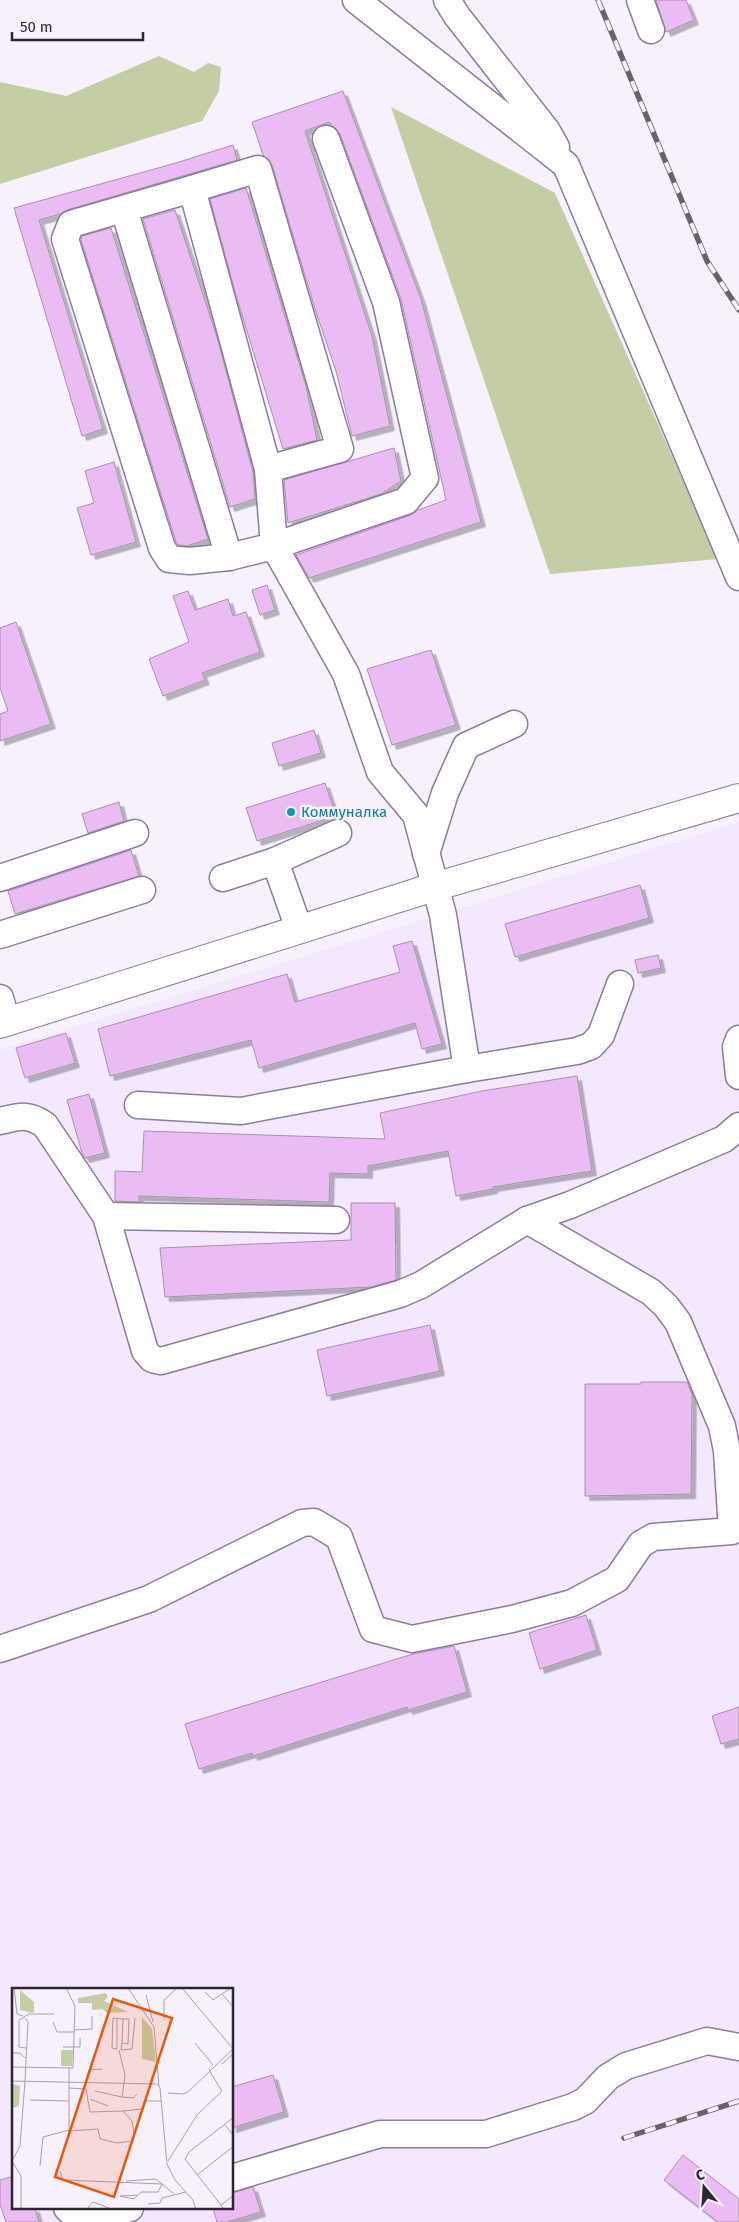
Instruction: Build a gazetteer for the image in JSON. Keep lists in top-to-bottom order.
{
  "places": ["Коммуналка"],
  "scale_bar": "50 m",
  "north": "top"
}
